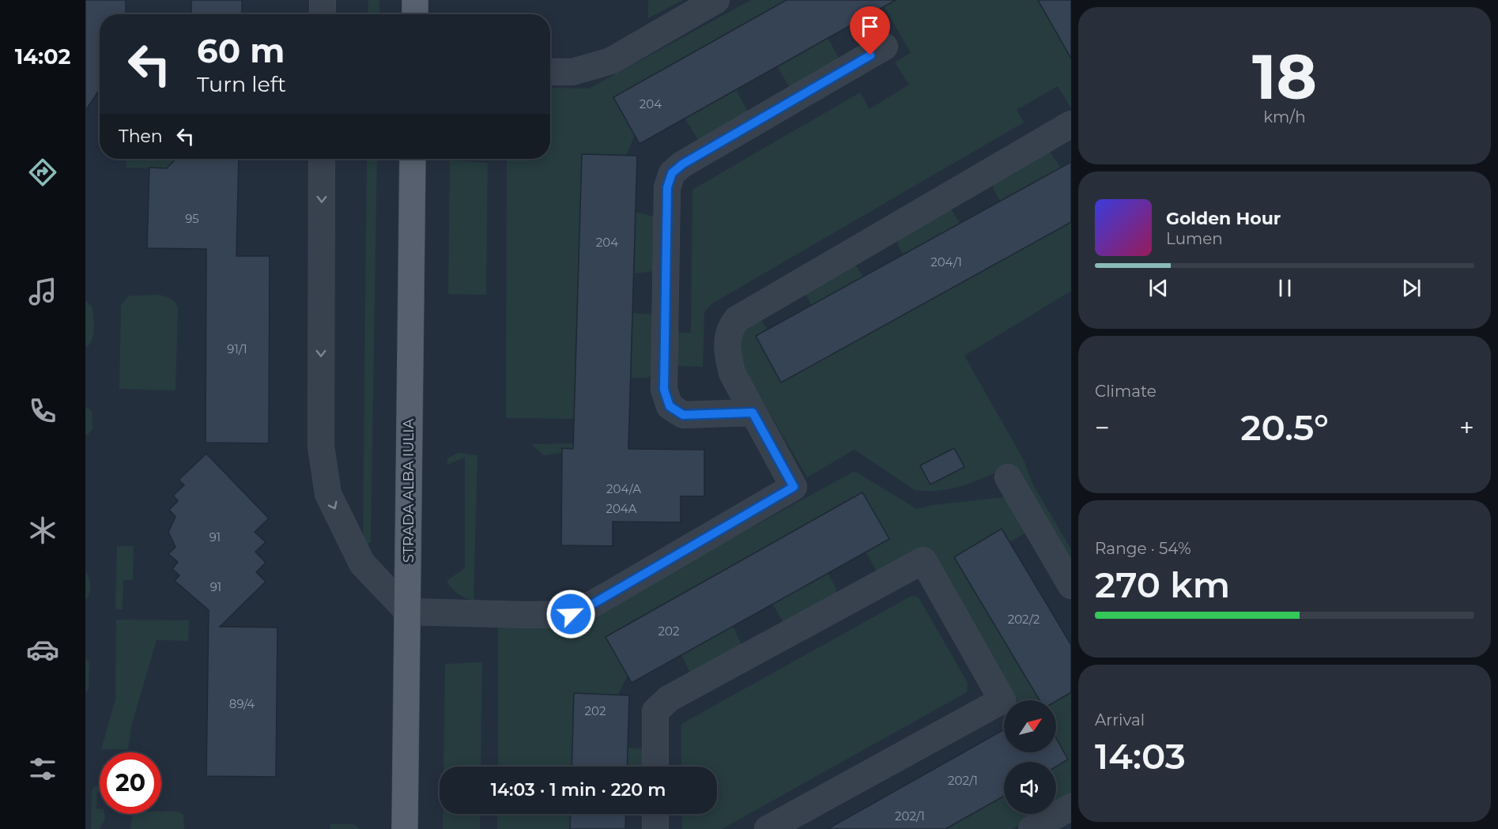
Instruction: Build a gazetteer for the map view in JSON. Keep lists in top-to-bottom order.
{
  "streets": {
    "main road": ["STRADA ALBA IULIA"]
  },
  "house_numbers": [
    "204",
    "95",
    "204",
    "204/1",
    "91/1",
    "204/A",
    "204A",
    "91",
    "91",
    "202/2",
    "202",
    "89/4",
    "202",
    "202/1",
    "202/1"
  ],
  "north": "top right",
  "page": {
    "tabs": "14:02",
    "tile": [
      ["18", "km/h"],
      "Climate",
      ["Range · 54%", "270 km"],
      ["Arrival", "14:03"]
    ],
    "turn": ["60 m", "Turn left"],
    "then": "Then",
    "song": ["Golden Hour", "Lumen"],
    "heat": ["−", "20.5°", "+"],
    "limit": "20",
    "trip": "14:03 · 1 min · 220 m"
  }
}
